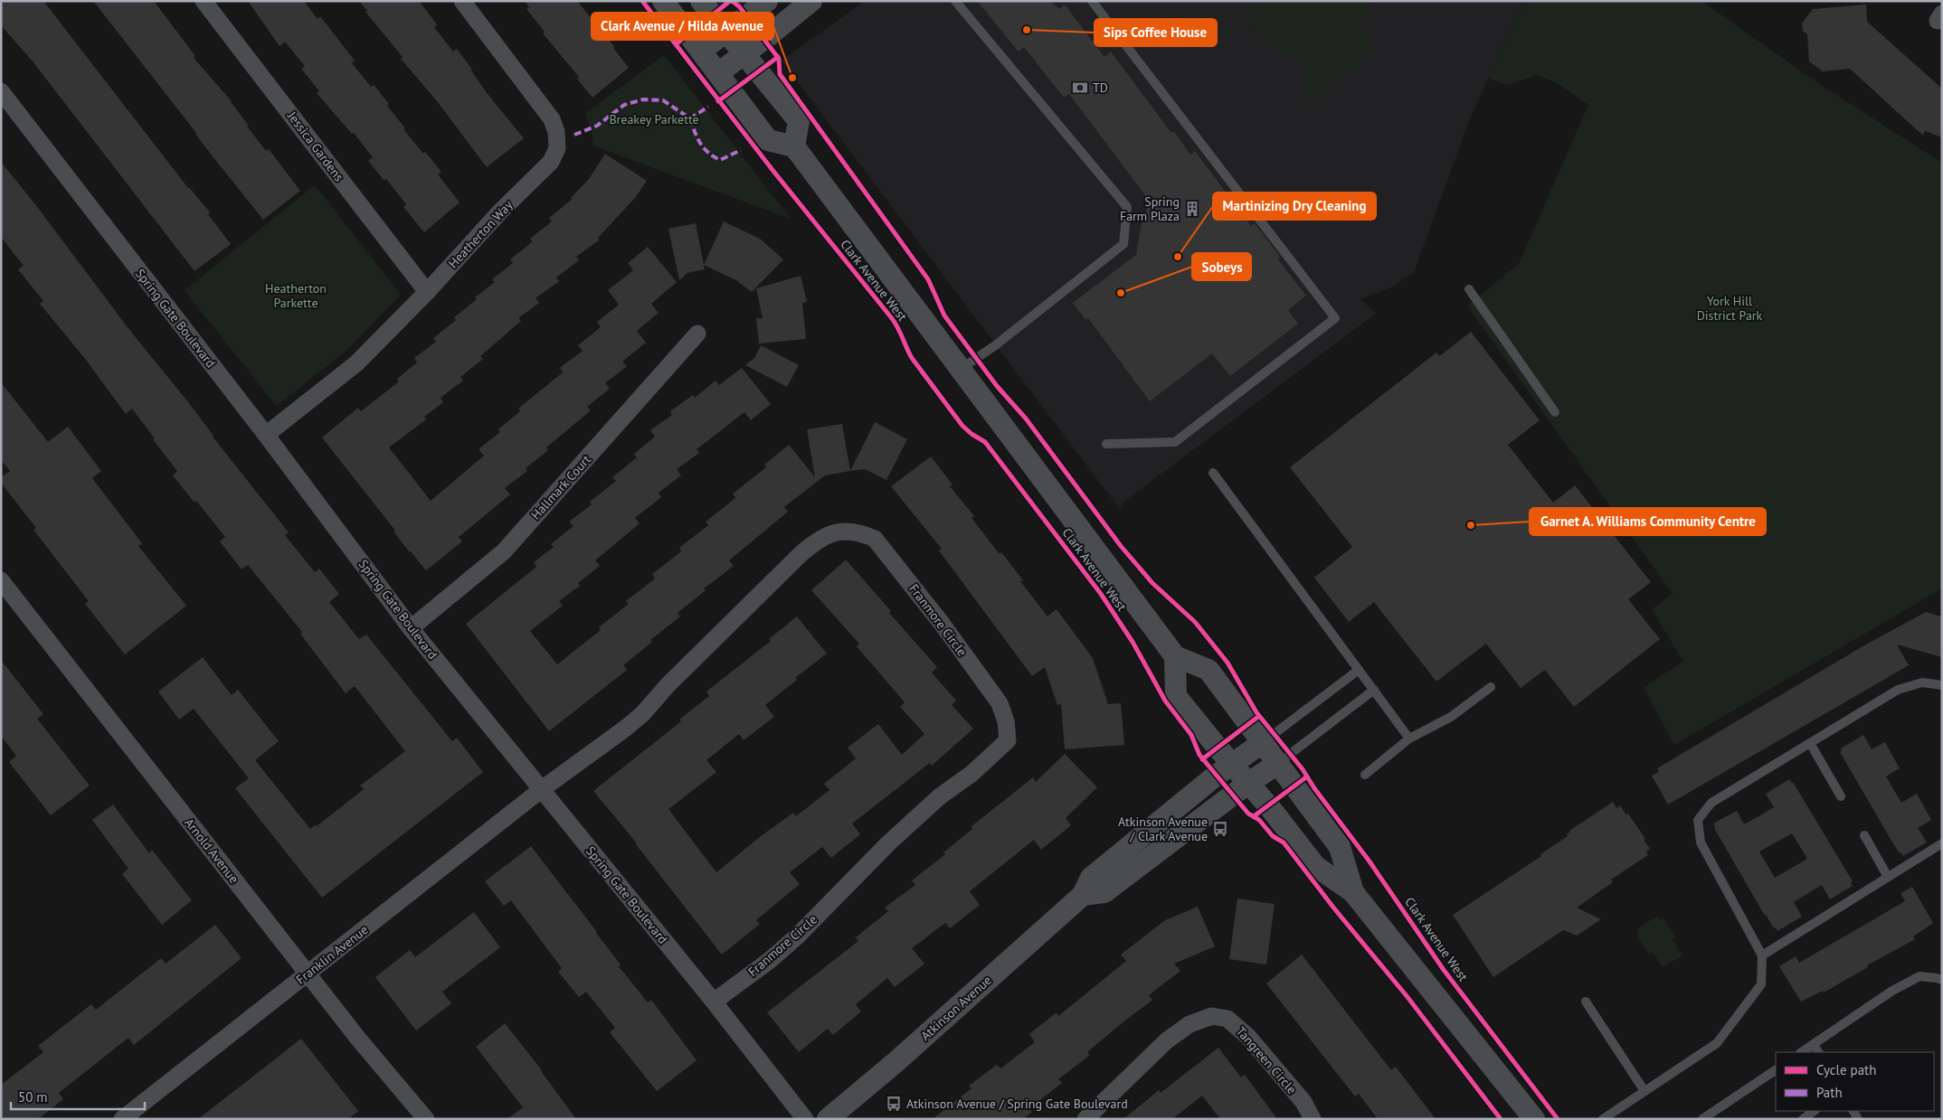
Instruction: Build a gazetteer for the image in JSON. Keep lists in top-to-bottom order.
{
  "streets": {
    "street": [
      "Jessica Gardens",
      "Heatherton Way",
      "Clark Avenue West",
      "Spring Gate Boulevard",
      "Hallmark Court",
      "Franmore Circle",
      "Arnold Avenue",
      "Franklin Avenue",
      "Atkinson Avenue",
      "Tangreen Circle"
    ]
  },
  "crossings": [
    ["Jessica Gardens", "Heatherton Way"],
    ["Heatherton Way", "Spring Gate Boulevard"],
    ["Spring Gate Boulevard", "Hallmark Court"],
    ["Spring Gate Boulevard", "Franmore Circle"],
    ["Spring Gate Boulevard", "Franklin Avenue"],
    ["Franmore Circle", "Franklin Avenue"],
    ["Arnold Avenue", "Franklin Avenue"]
  ],
  "parks": ["Breakey Parkette", "Heatherton Parkette", "York Hill District Park"],
  "places": {
    "other": [
      "Sips Coffee House",
      "Clark Avenue / Hilda Avenue",
      "Martinizing Dry Cleaning",
      "Sobeys",
      "Garnet A. Williams Community Centre"
    ],
    "bank": ["TD"],
    "building": ["Spring Farm Plaza"],
    "bus stop": ["Atkinson Avenue / Clark Avenue", "Atkinson Avenue / Spring Gate Boulevard"]
  },
  "legend": ["Cycle path", "Path"],
  "scale_bar": "50 m"
}
